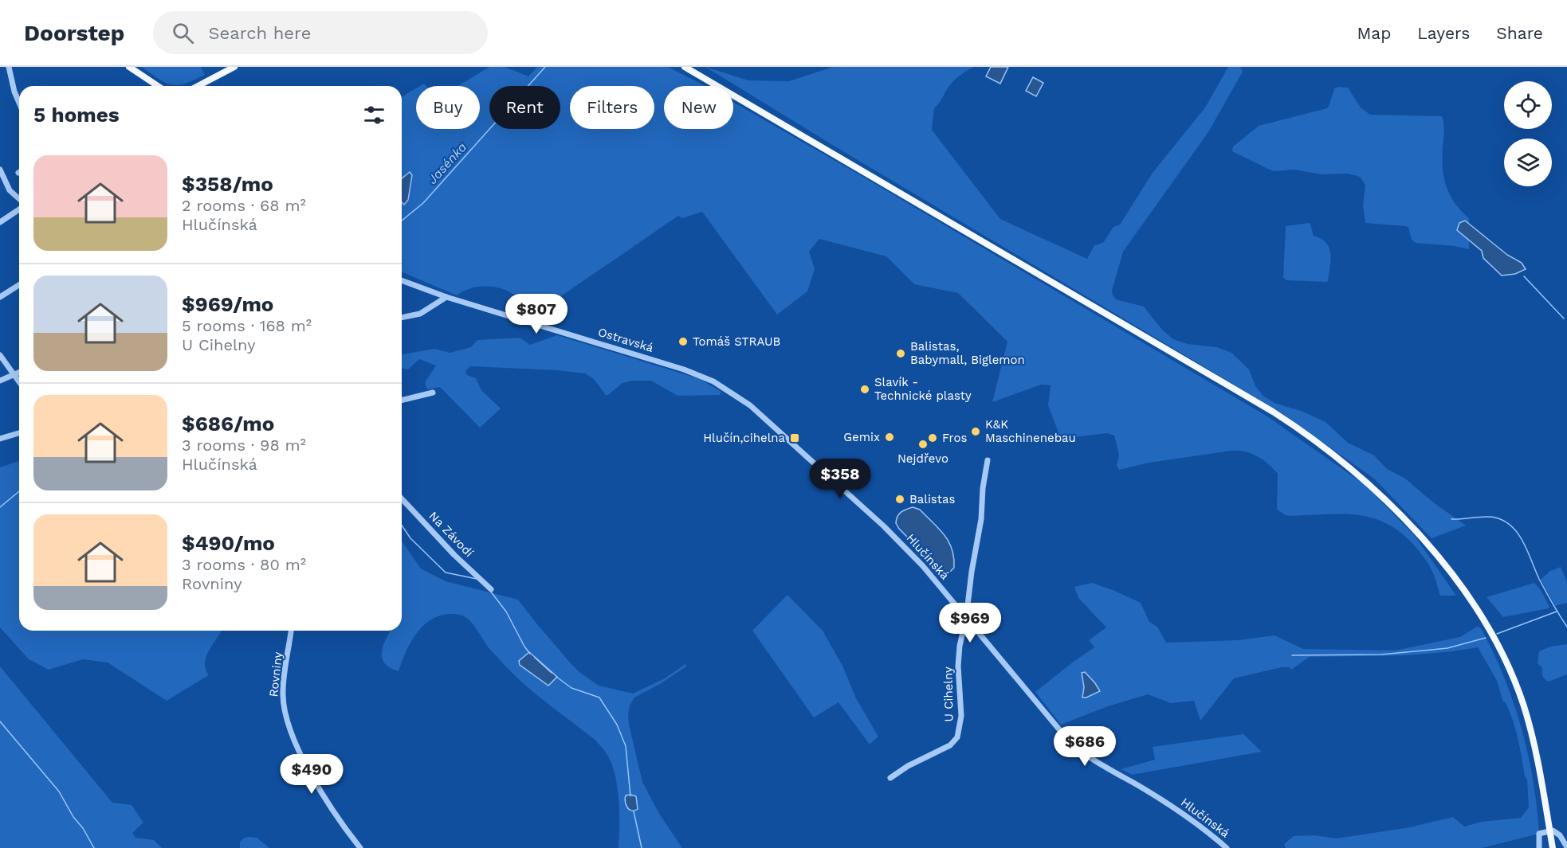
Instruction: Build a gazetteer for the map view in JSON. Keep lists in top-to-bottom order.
{
  "streets": {
    "street": [
      "Ostravská",
      "Na Závodí",
      "Hlučínská",
      "Rovniny",
      "U Cihelny"
    ]
  },
  "crossings": [
    ["Ostravská", "Hlučínská"],
    ["Hlučínská", "U Cihelny"]
  ],
  "water": ["Jasénka"],
  "places": {
    "other": [
      "Tomáš STRAUB",
      "Balistas, Babymall, Biglemon",
      "Slavík - Technické plasty",
      "K&K Maschinenebau",
      "Gemix",
      "Fros",
      "Nejdřevo",
      "Balistas"
    ],
    "transit": ["Hlučín,cihelna"]
  },
  "page": {
    "header": "Doorstep",
    "search": "Search here",
    "nav": ["Map", "Layers", "Share"],
    "chip": [
      "Buy",
      "Rent",
      "Filters",
      "New"
    ],
    "heading": "5 homes",
    "list": [
      {
        "name": "$358/mo",
        "note": "2 rooms · 68 m² · Hlučínská"
      },
      {
        "name": "$969/mo",
        "note": "5 rooms · 168 m² · U Cihelny"
      },
      {
        "name": "$686/mo",
        "note": "3 rooms · 98 m² · Hlučínská"
      },
      {
        "name": "$490/mo",
        "note": "3 rooms · 80 m² · Rovniny"
      }
    ],
    "price": [
      "$807",
      "$358",
      "$969",
      "$686",
      "$490"
    ]
  }
}
